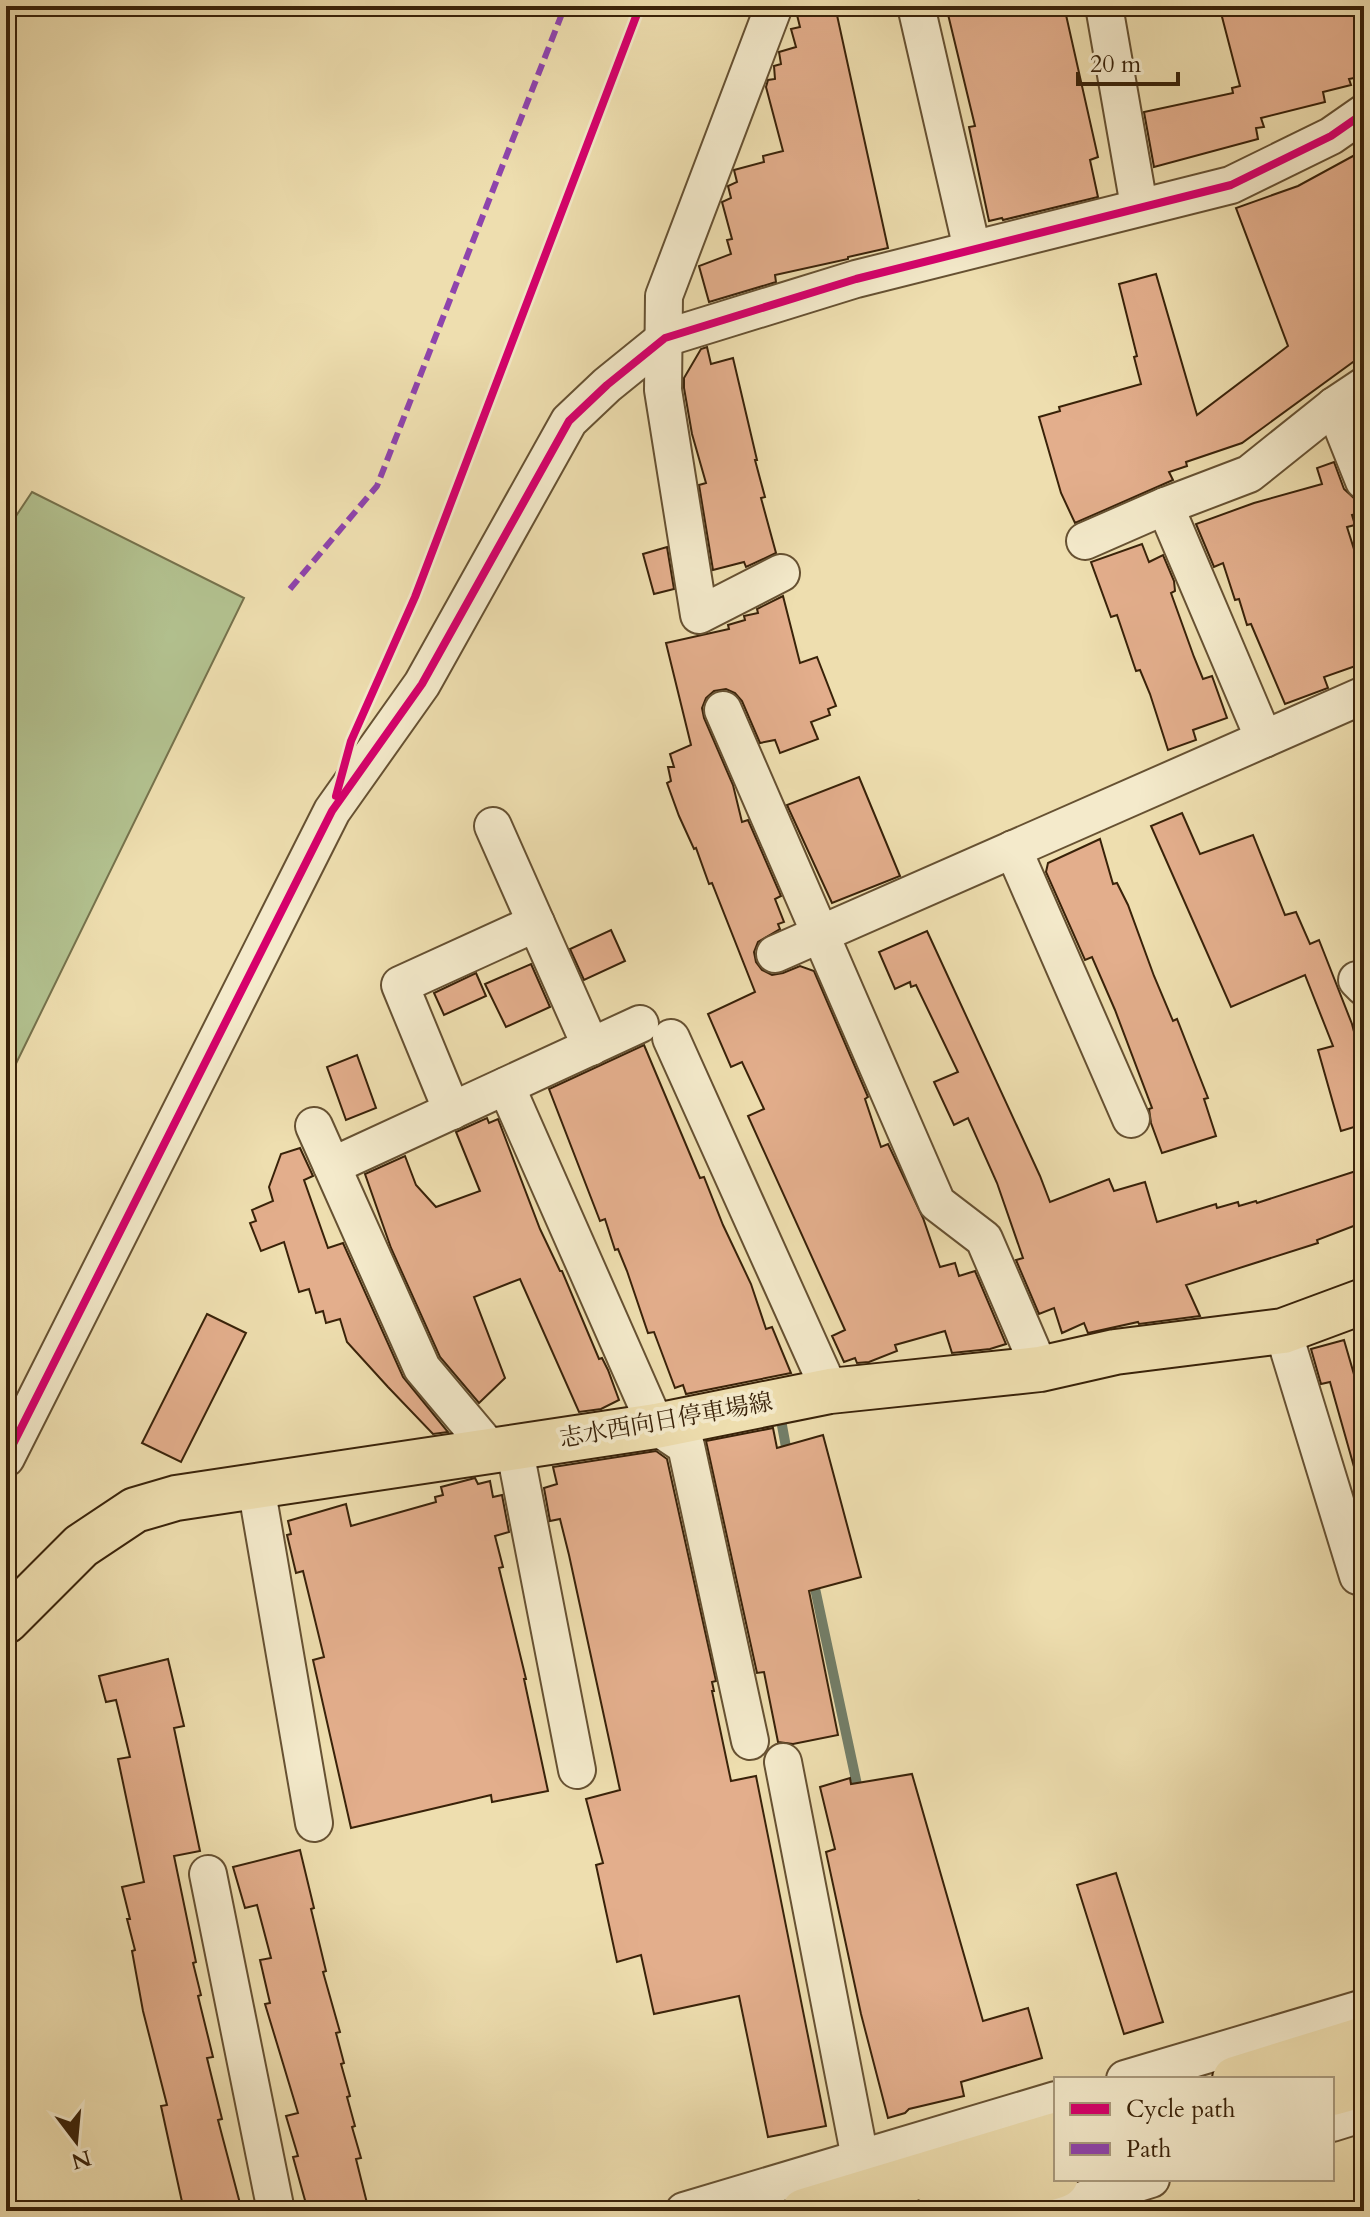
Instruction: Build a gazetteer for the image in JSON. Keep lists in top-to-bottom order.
{
  "streets": {
    "main road": ["志水西向日停車場線"]
  },
  "legend": ["Cycle path", "Path"],
  "scale_bar": "20 m",
  "north": "bottom"
}
